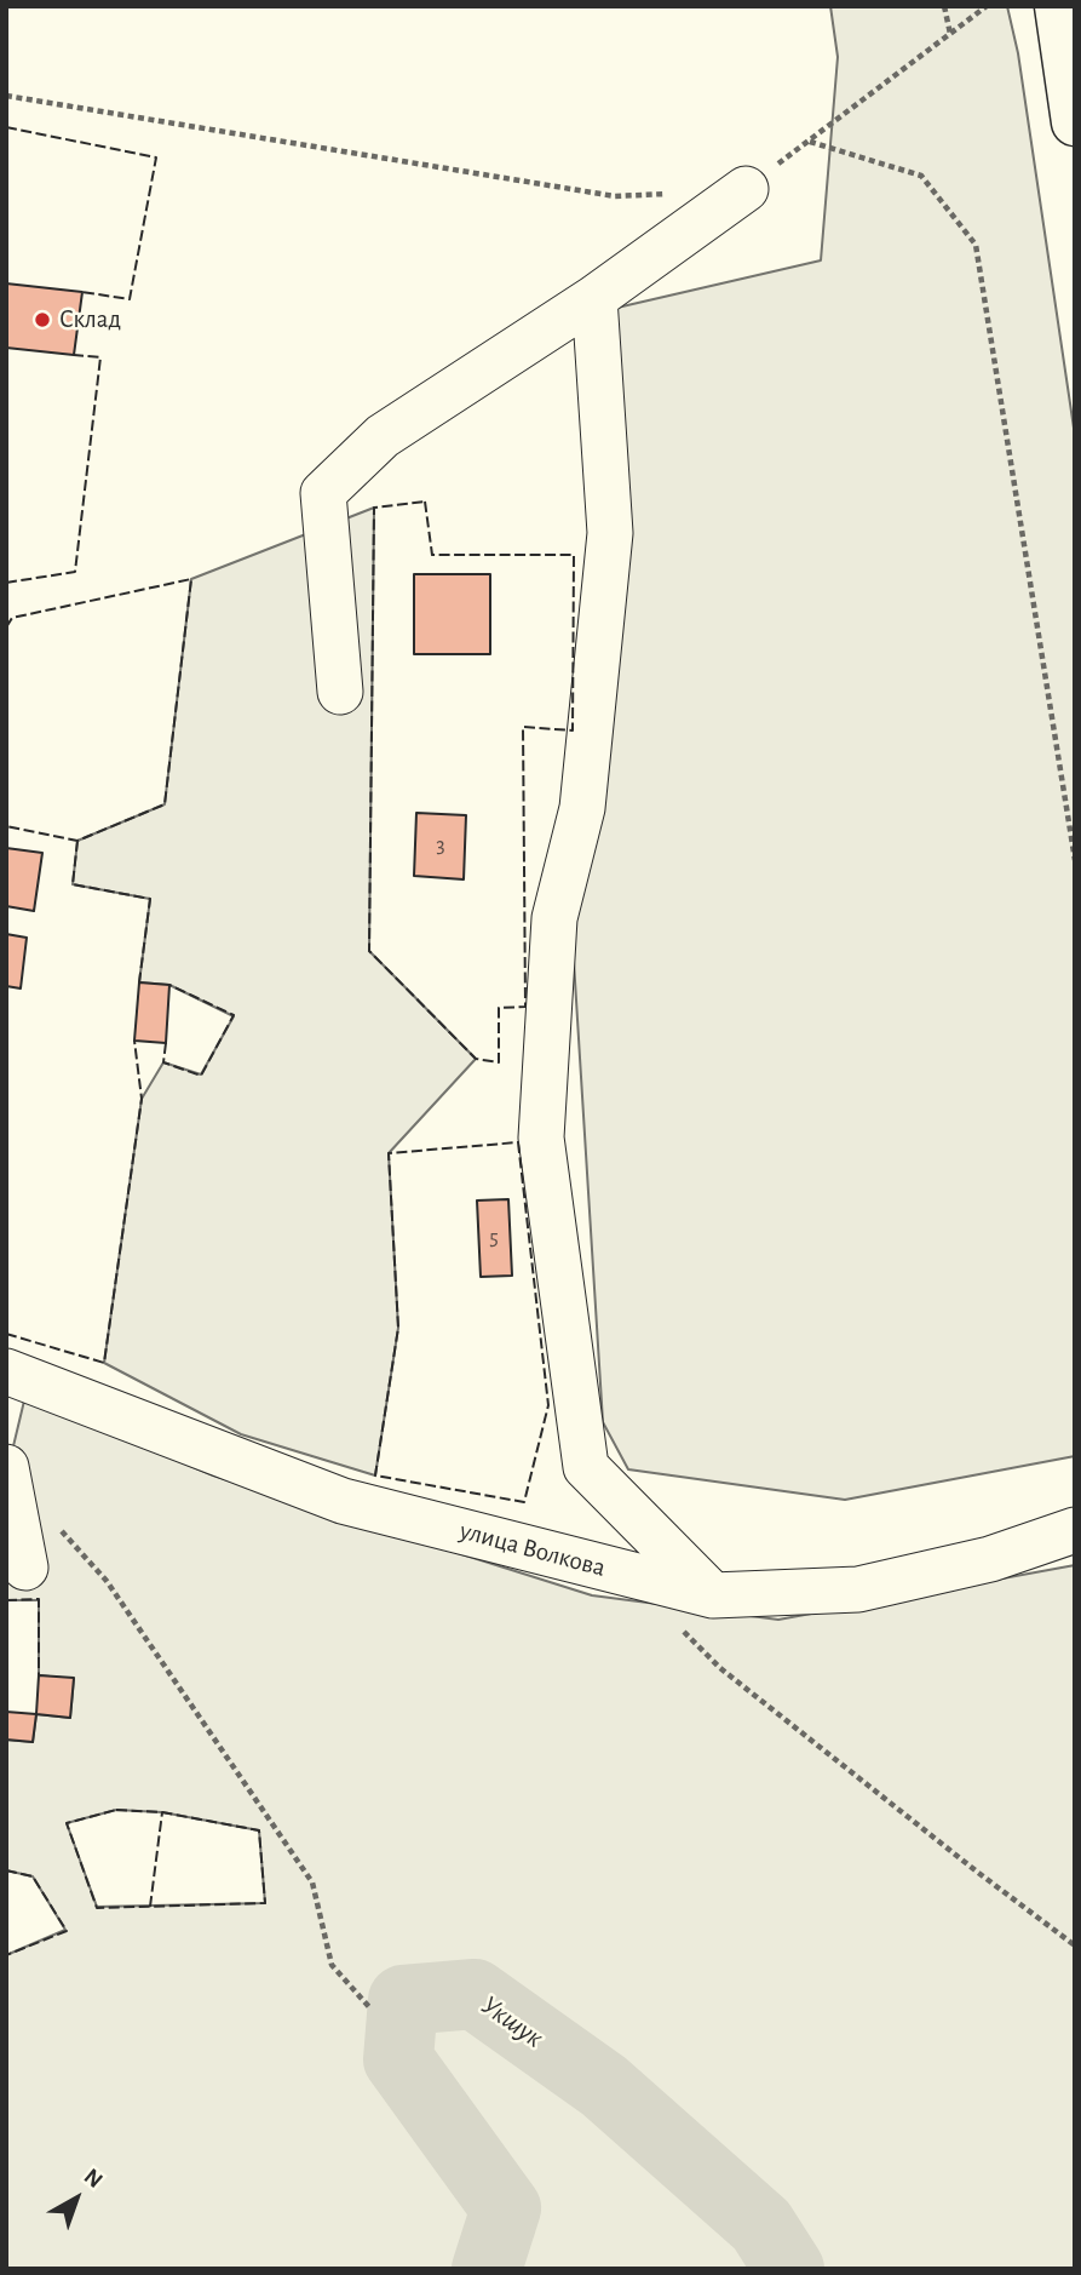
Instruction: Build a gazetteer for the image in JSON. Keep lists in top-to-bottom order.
{
  "streets": {
    "street": ["улица Волкова"]
  },
  "water": ["Укшук"],
  "places": ["Склад"],
  "house_numbers": ["3", "5"],
  "north": "top right"
}
